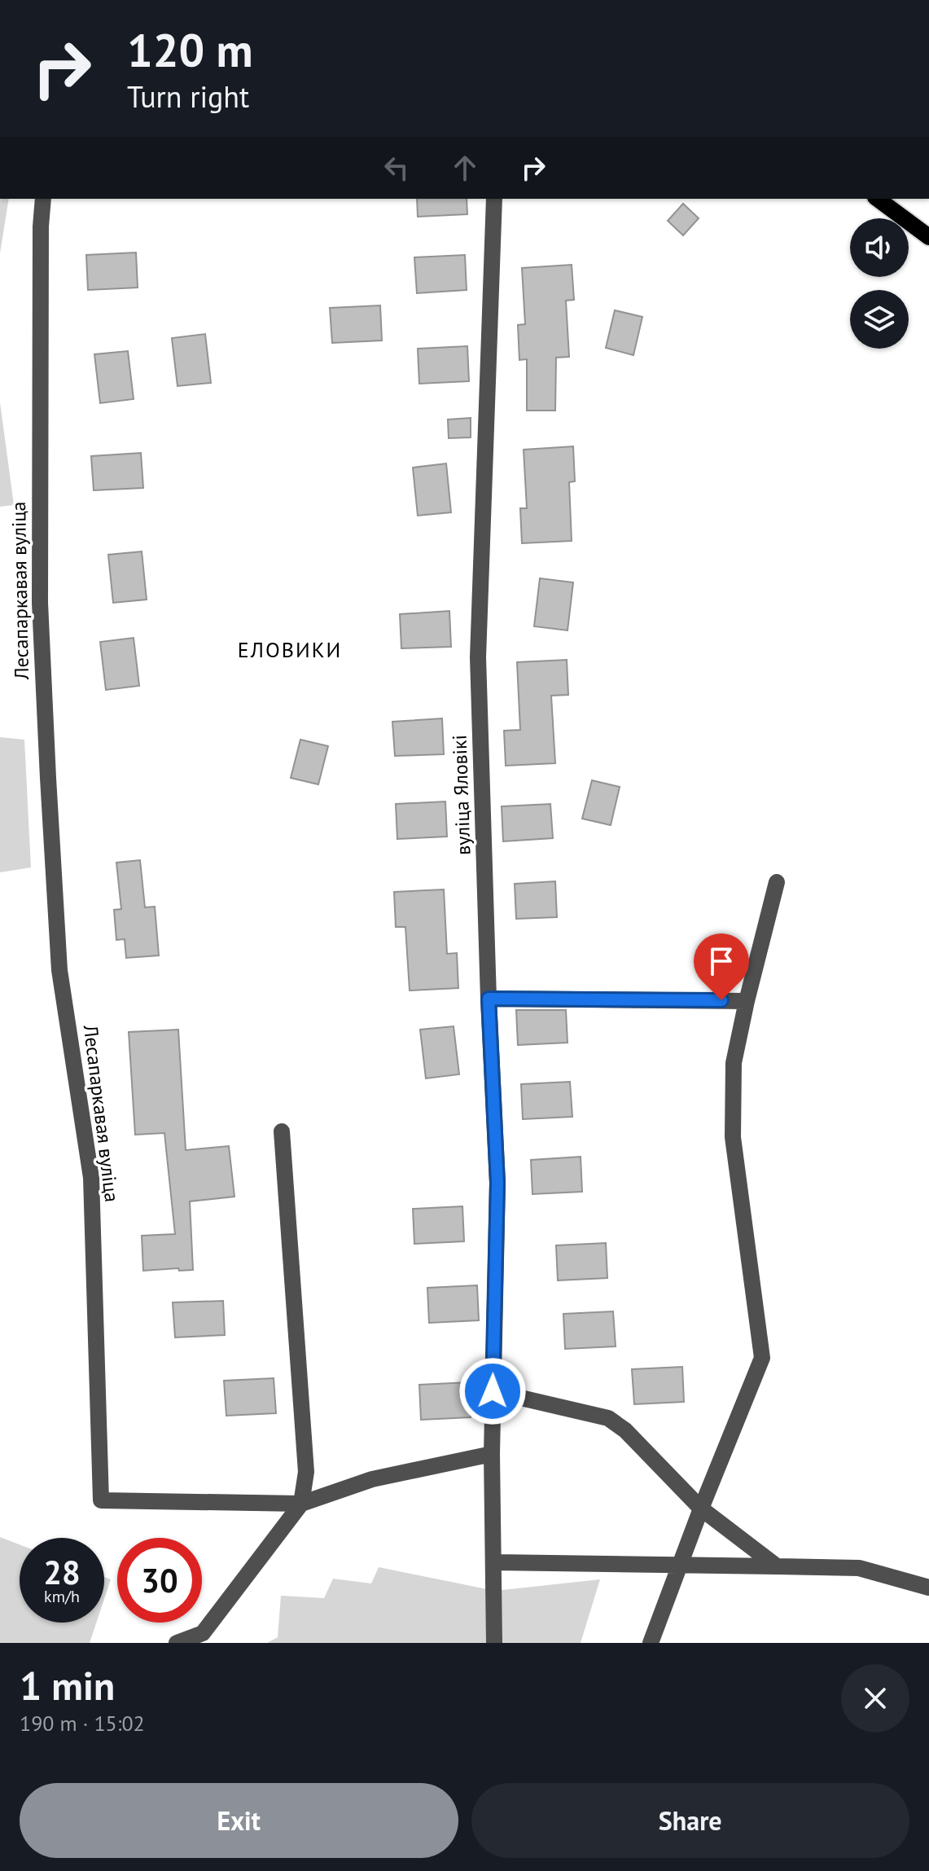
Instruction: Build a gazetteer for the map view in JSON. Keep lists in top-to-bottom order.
{
  "streets": {
    "street": ["Лесапаркавая вуліца", "вуліца Яловікі"]
  },
  "districts": ["ЕЛОВИКИ"],
  "page": {
    "turn": ["120 m", "Turn right"],
    "speed": "28 km/h",
    "limit": "30",
    "heading": ["1 min", "190 m · 15:02"],
    "buttons": ["Exit", "Share"]
  }
}
